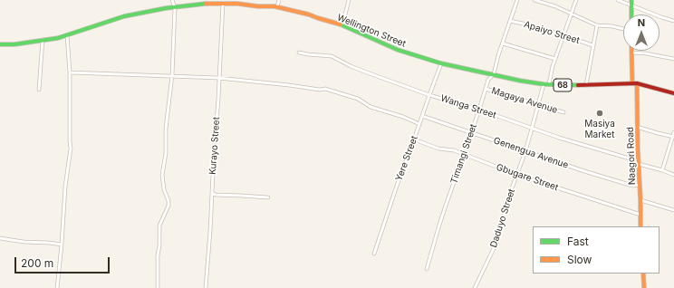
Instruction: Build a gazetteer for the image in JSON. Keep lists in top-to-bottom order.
{
  "streets": {
    "main road": ["Wellington Street", "68", "Naagori Road"],
    "street": [
      "Apaiyo Street",
      "Magaya Avenue",
      "Wanga Street",
      "Kurayo Street",
      "Genengua Avenue",
      "Timangi Street",
      "Yere Street",
      "Gbugare Street",
      "Daduyo Street"
    ]
  },
  "crossings": [
    ["Wellington Street", "Kurayo Street"],
    ["Wellington Street", "Timangi Street"],
    ["Wellington Street", "Naagori Road"],
    ["Wellington Street", "Yere Street"],
    ["Wellington Street", "Daduyo Street"],
    ["Apaiyo Street", "Timangi Street"],
    ["Magaya Avenue", "Timangi Street"],
    ["Magaya Avenue", "Daduyo Street"],
    ["Wanga Street", "Timangi Street"],
    ["Wanga Street", "Naagori Road"],
    ["Wanga Street", "Yere Street"],
    ["Wanga Street", "Daduyo Street"],
    ["Genengua Avenue", "Timangi Street"],
    ["Genengua Avenue", "Naagori Road"],
    ["Genengua Avenue", "Yere Street"],
    ["Genengua Avenue", "Daduyo Street"],
    ["Timangi Street", "Gbugare Street"],
    ["Naagori Road", "Gbugare Street"],
    ["Yere Street", "Gbugare Street"],
    ["Gbugare Street", "Daduyo Street"]
  ],
  "places": ["Masiya Market"],
  "legend": ["Fast", "Slow"],
  "scale_bar": "200 m",
  "north": "top"
}
